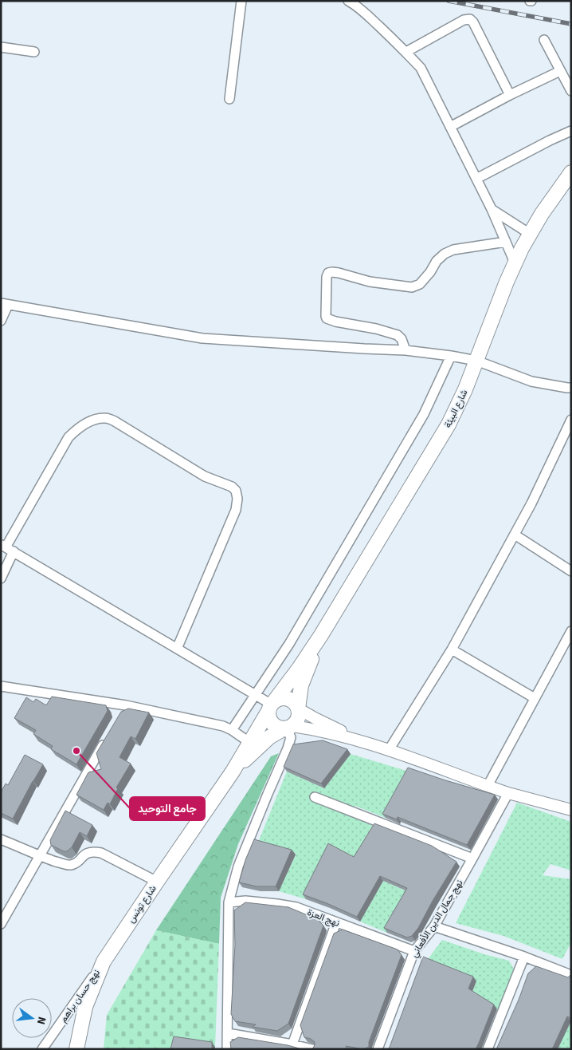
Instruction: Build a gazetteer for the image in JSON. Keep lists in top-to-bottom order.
{
  "streets": {
    "main road": ["شارع البيئة", "شارع تونس"],
    "street": ["نهج العزة", "نهج جمال الدين الأفعاني", "نهج حسان براهم"]
  },
  "crossings": [
    ["شارع البيئة", "شارع تونس"],
    ["شارع تونس", "نهج حسان براهم"],
    ["نهج العزة", "نهج جمال الدين الأفعاني"]
  ],
  "places": ["جامع التوحيد"],
  "north": "right"
}
